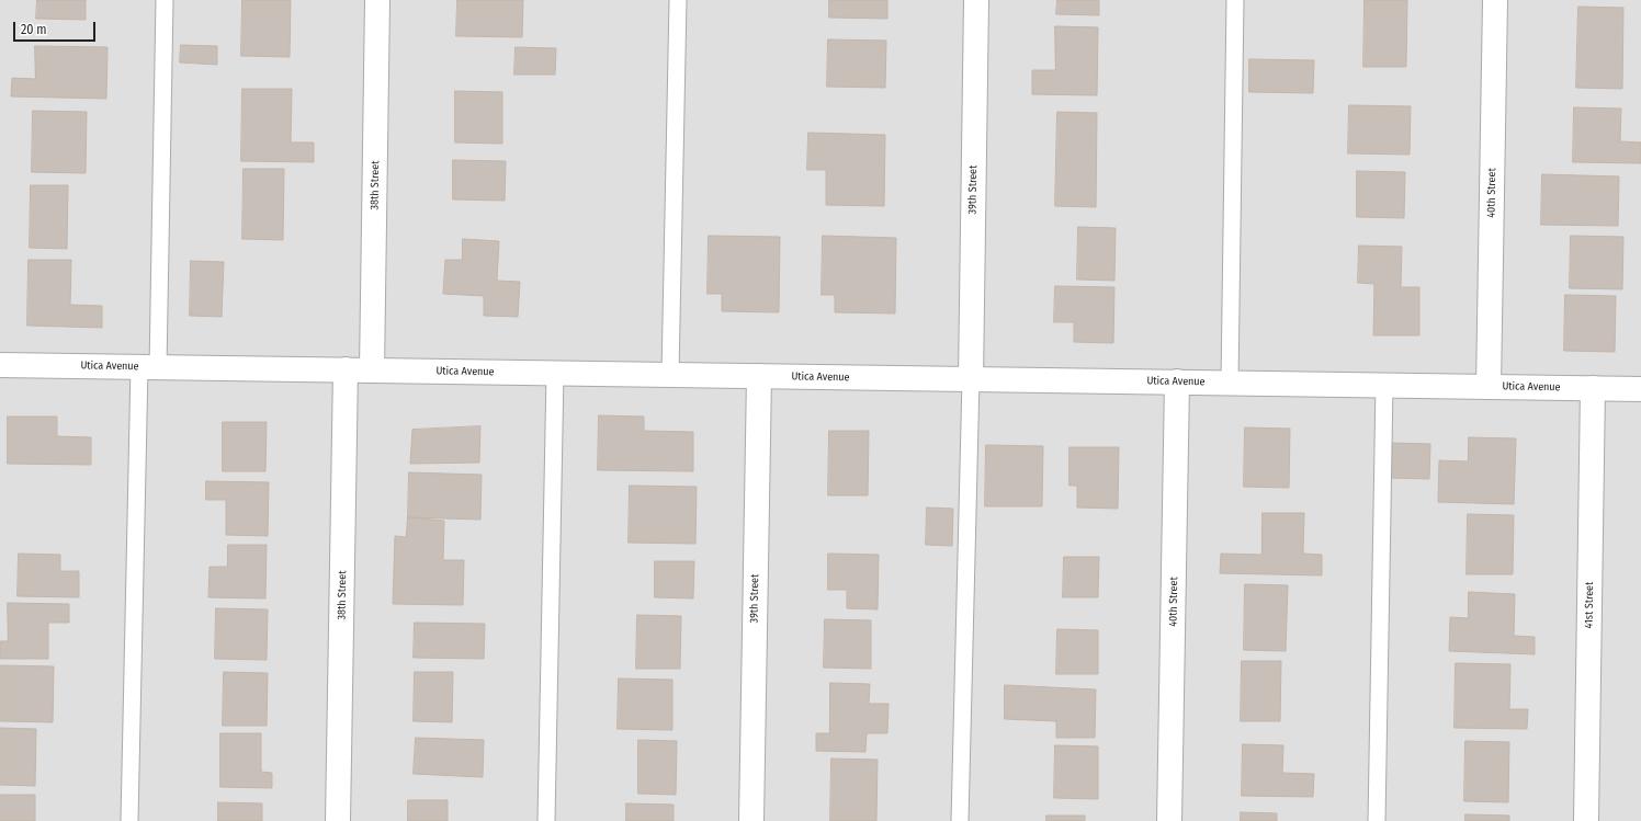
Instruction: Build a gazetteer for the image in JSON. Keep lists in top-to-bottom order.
{
  "streets": {
    "street": [
      "38th Street",
      "39th Street",
      "40th Street",
      "Utica Avenue",
      "41st Street"
    ]
  },
  "crossings": [
    ["38th Street", "Utica Avenue"],
    ["39th Street", "Utica Avenue"],
    ["40th Street", "Utica Avenue"],
    ["Utica Avenue", "41st Street"]
  ],
  "scale_bar": "20 m"
}
